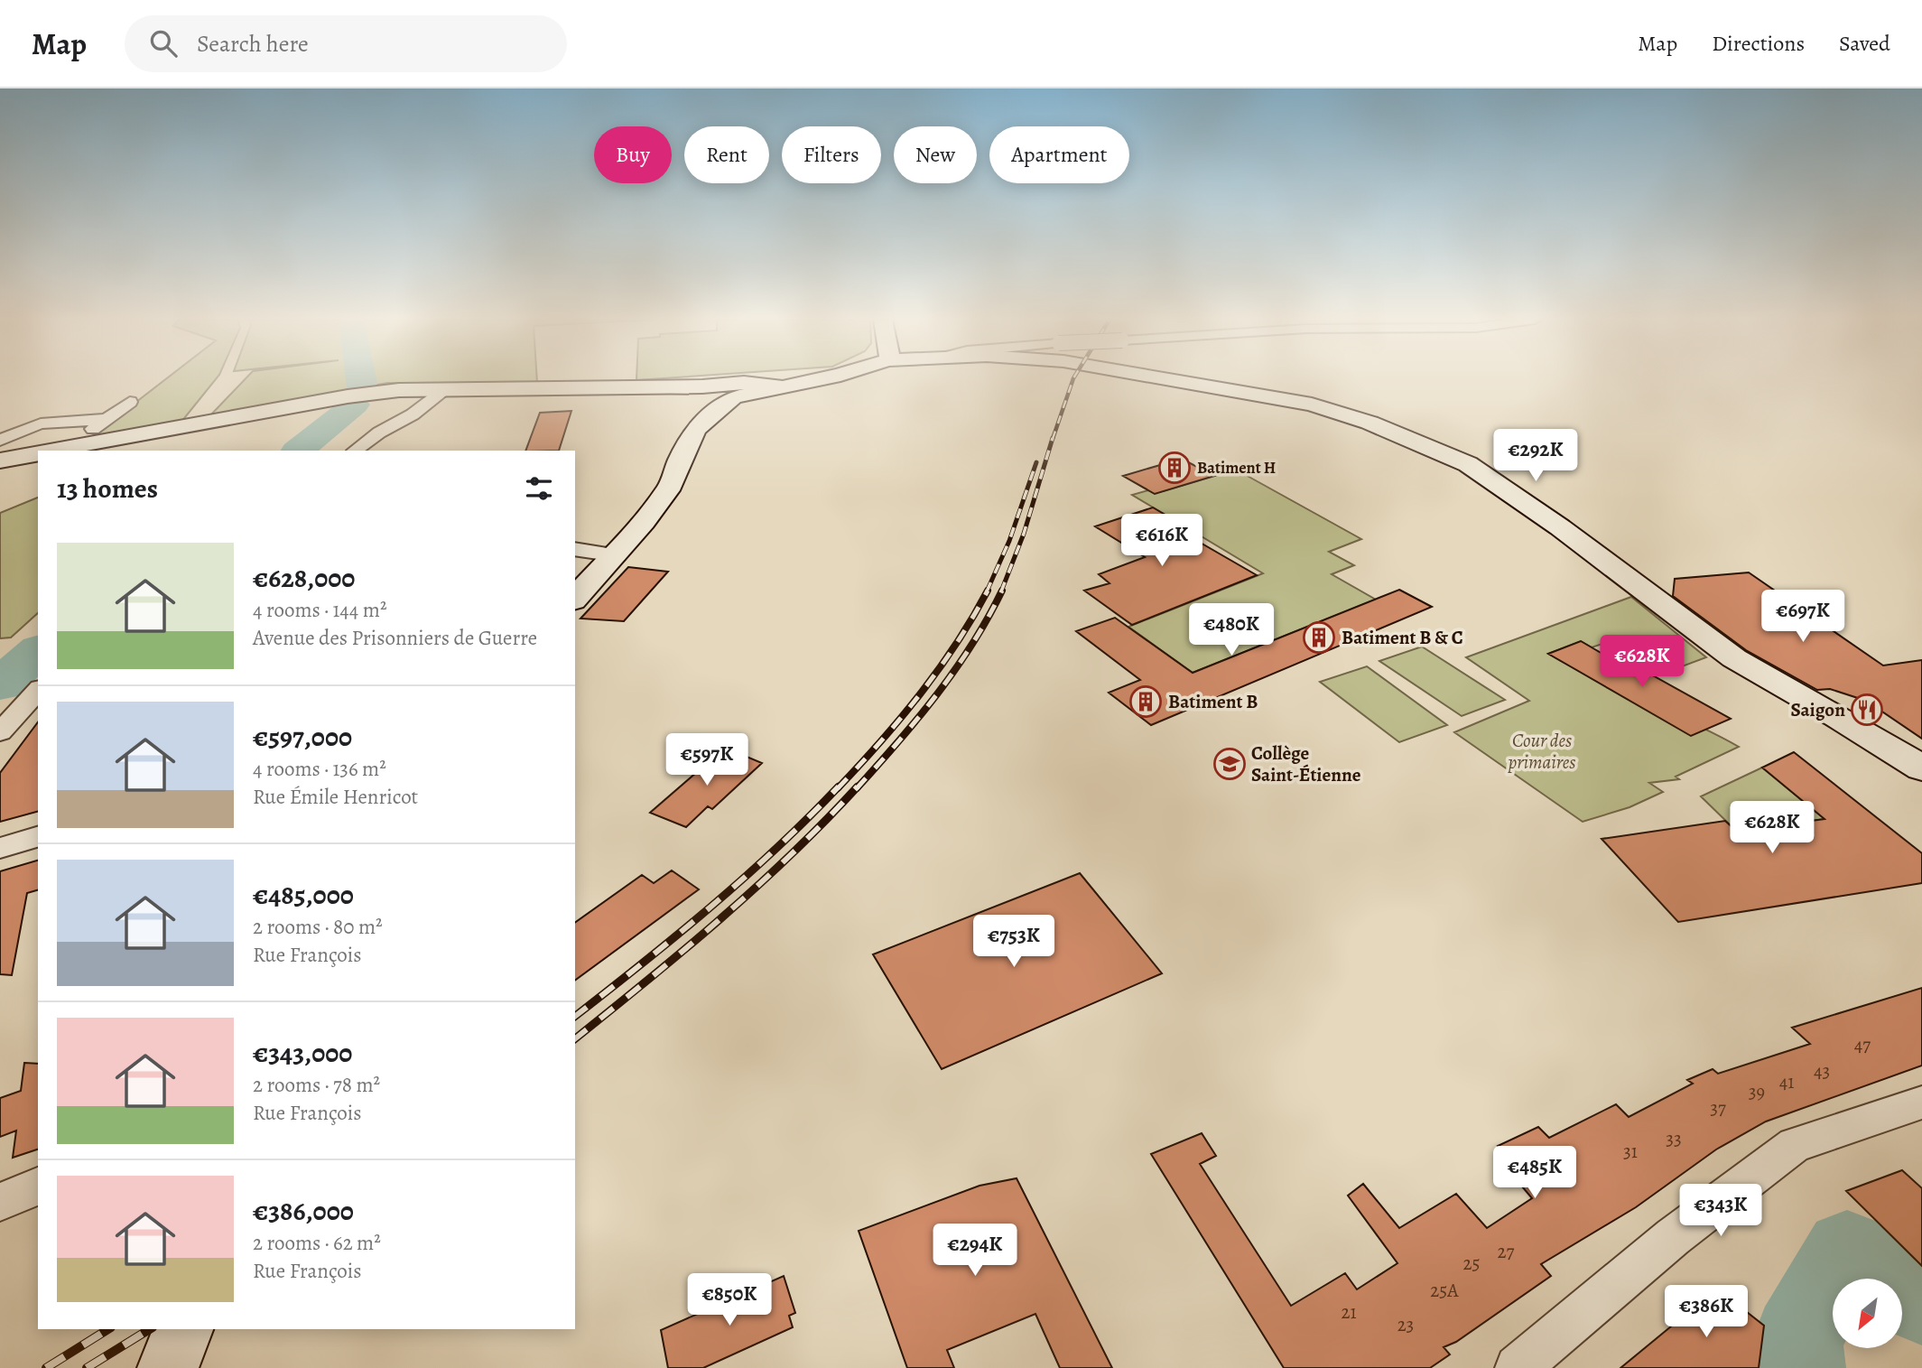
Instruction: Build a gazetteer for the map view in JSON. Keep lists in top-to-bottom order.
{
  "parks": ["Cour des primaires"],
  "places": {
    "building": ["Batiment H", "Batiment B & C", "Batiment B"],
    "restaurant": ["Saigon"],
    "school or university": ["Collège Saint-Étienne"]
  },
  "house_numbers": [
    "47",
    "43",
    "41",
    "39",
    "37",
    "33",
    "31",
    "27",
    "25",
    "25A",
    "21",
    "23"
  ],
  "north": "bottom left",
  "page": {
    "header": "Map",
    "search": "Search here",
    "nav": ["Map", "Directions", "Saved"],
    "chip": [
      "Buy",
      "Rent",
      "Filters",
      "New",
      "Apartment"
    ],
    "price": [
      "€292K",
      "€616K",
      "€697K",
      "€480K",
      "€628K",
      "€597K",
      "€628K",
      "€753K",
      "€485K",
      "€343K",
      "€294K",
      "€850K",
      "€386K"
    ],
    "heading": "13 homes",
    "list": [
      {
        "name": "€628,000",
        "note": "4 rooms · 144 m² · Avenue des Prisonniers de Guerre"
      },
      {
        "name": "€597,000",
        "note": "4 rooms · 136 m² · Rue Émile Henricot"
      },
      {
        "name": "€485,000",
        "note": "2 rooms · 80 m² · Rue François"
      },
      {
        "name": "€343,000",
        "note": "2 rooms · 78 m² · Rue François"
      },
      {
        "name": "€386,000",
        "note": "2 rooms · 62 m² · Rue François"
      }
    ]
  }
}
